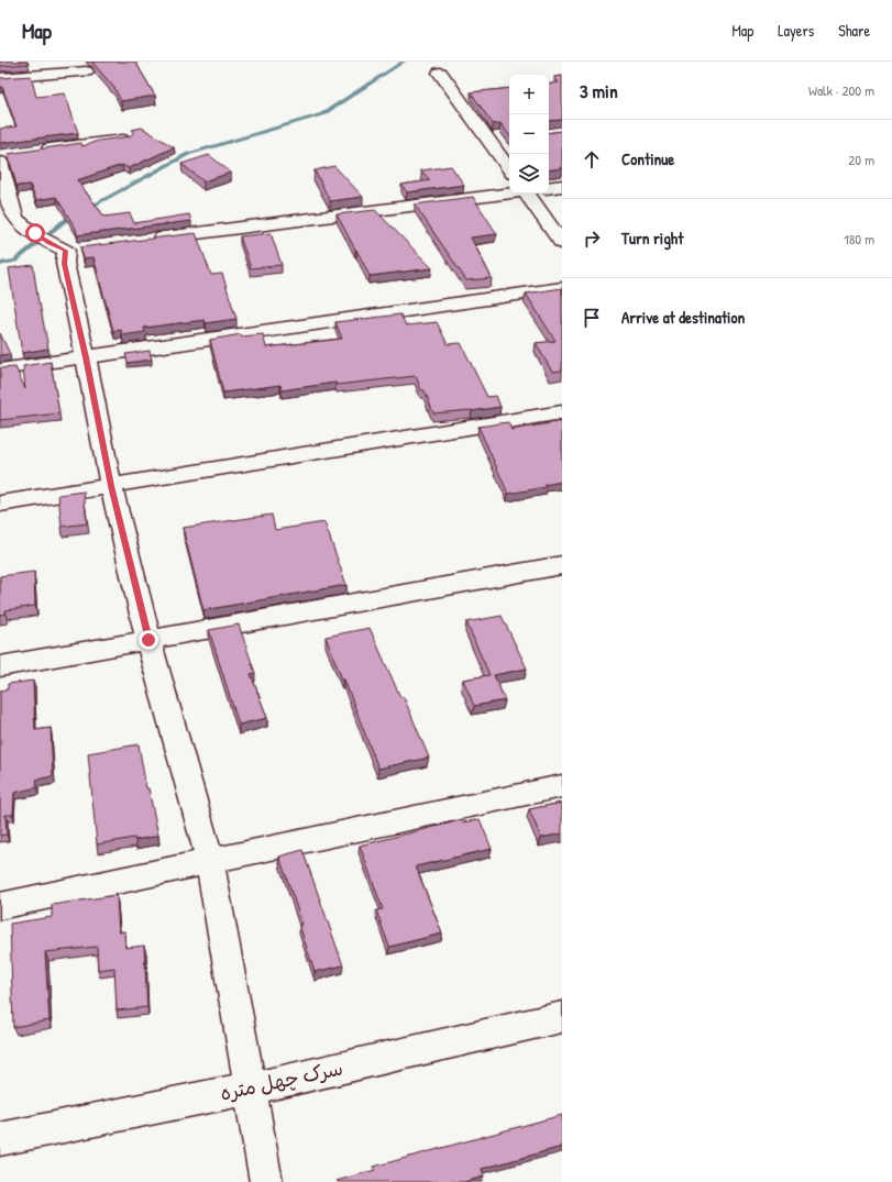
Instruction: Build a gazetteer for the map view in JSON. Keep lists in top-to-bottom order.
{
  "streets": {
    "street": ["سرک چهل متره"]
  },
  "page": {
    "header": "Map",
    "nav": ["Map", "Layers", "Share"],
    "heading": ["3 min", "Walk · 200 m"],
    "map_buttons": ["+", "−"],
    "list": [
      ["Continue", "20 m"],
      ["Turn right", "180 m"],
      "Arrive at destination"
    ]
  }
}
